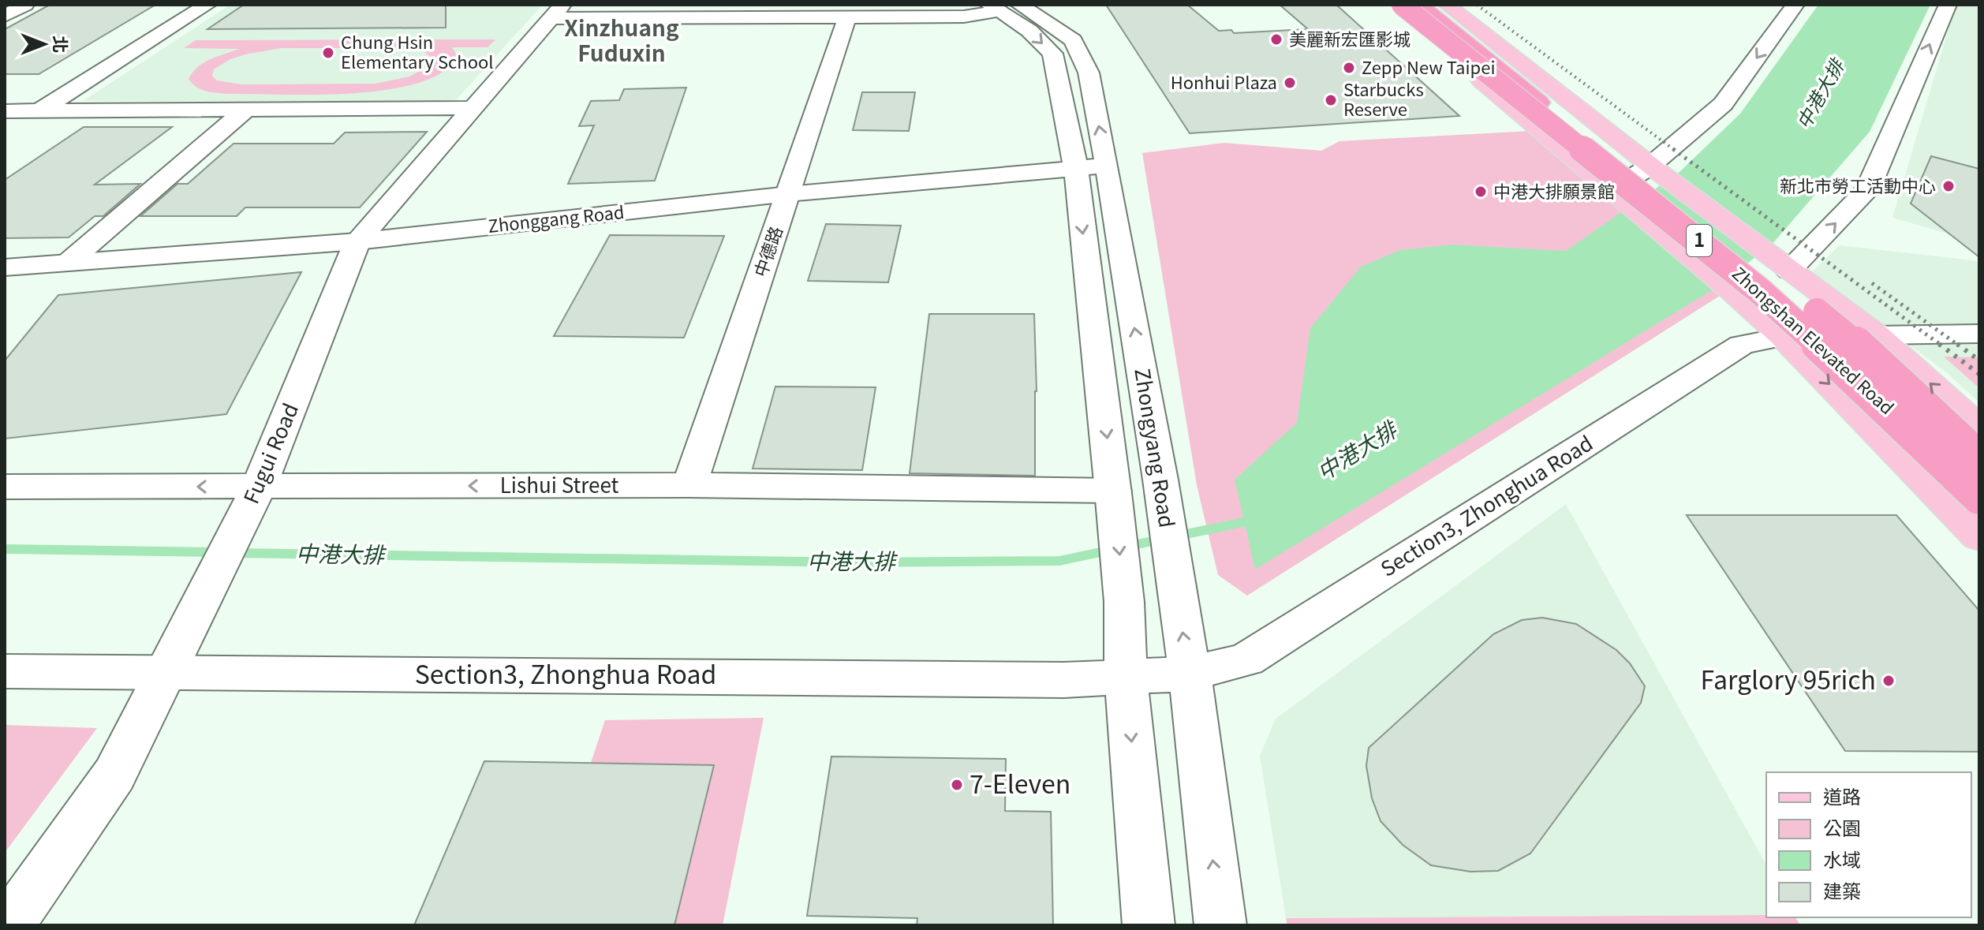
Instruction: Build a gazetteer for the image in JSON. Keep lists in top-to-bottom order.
{
  "streets": {
    "highway": ["1", "Zhongshan Elevated Road"],
    "street": [
      "Zhonggang Road",
      "中德路",
      "Zhongyang Road",
      "Fugui Road",
      "Lishui Street",
      "Section3, Zhonghua Road"
    ]
  },
  "crossings": [
    ["Zhonggang Road", "中德路"],
    ["Zhonggang Road", "Zhongyang Road"],
    ["Zhonggang Road", "Fugui Road"],
    ["1", "Section3, Zhonghua Road"],
    ["中德路", "Lishui Street"],
    ["Zhongyang Road", "Lishui Street"],
    ["Zhongyang Road", "Section3, Zhonghua Road"],
    ["Fugui Road", "Lishui Street"],
    ["Fugui Road", "Section3, Zhonghua Road"]
  ],
  "one_way": ["Lishui Street"],
  "districts": ["Xinzhuang Fuduxin"],
  "water": ["中港大排"],
  "places": [
    "美麗新宏匯影城",
    "Chung Hsin Elementary School",
    "Zepp New Taipei",
    "Honhui Plaza",
    "Starbucks Reserve",
    "新北市勞工活動中心",
    "中港大排願景館",
    "Farglory 95rich",
    "7-Eleven"
  ],
  "legend": [
    "道路",
    "公園",
    "水域",
    "建築"
  ],
  "north": "right"
}
